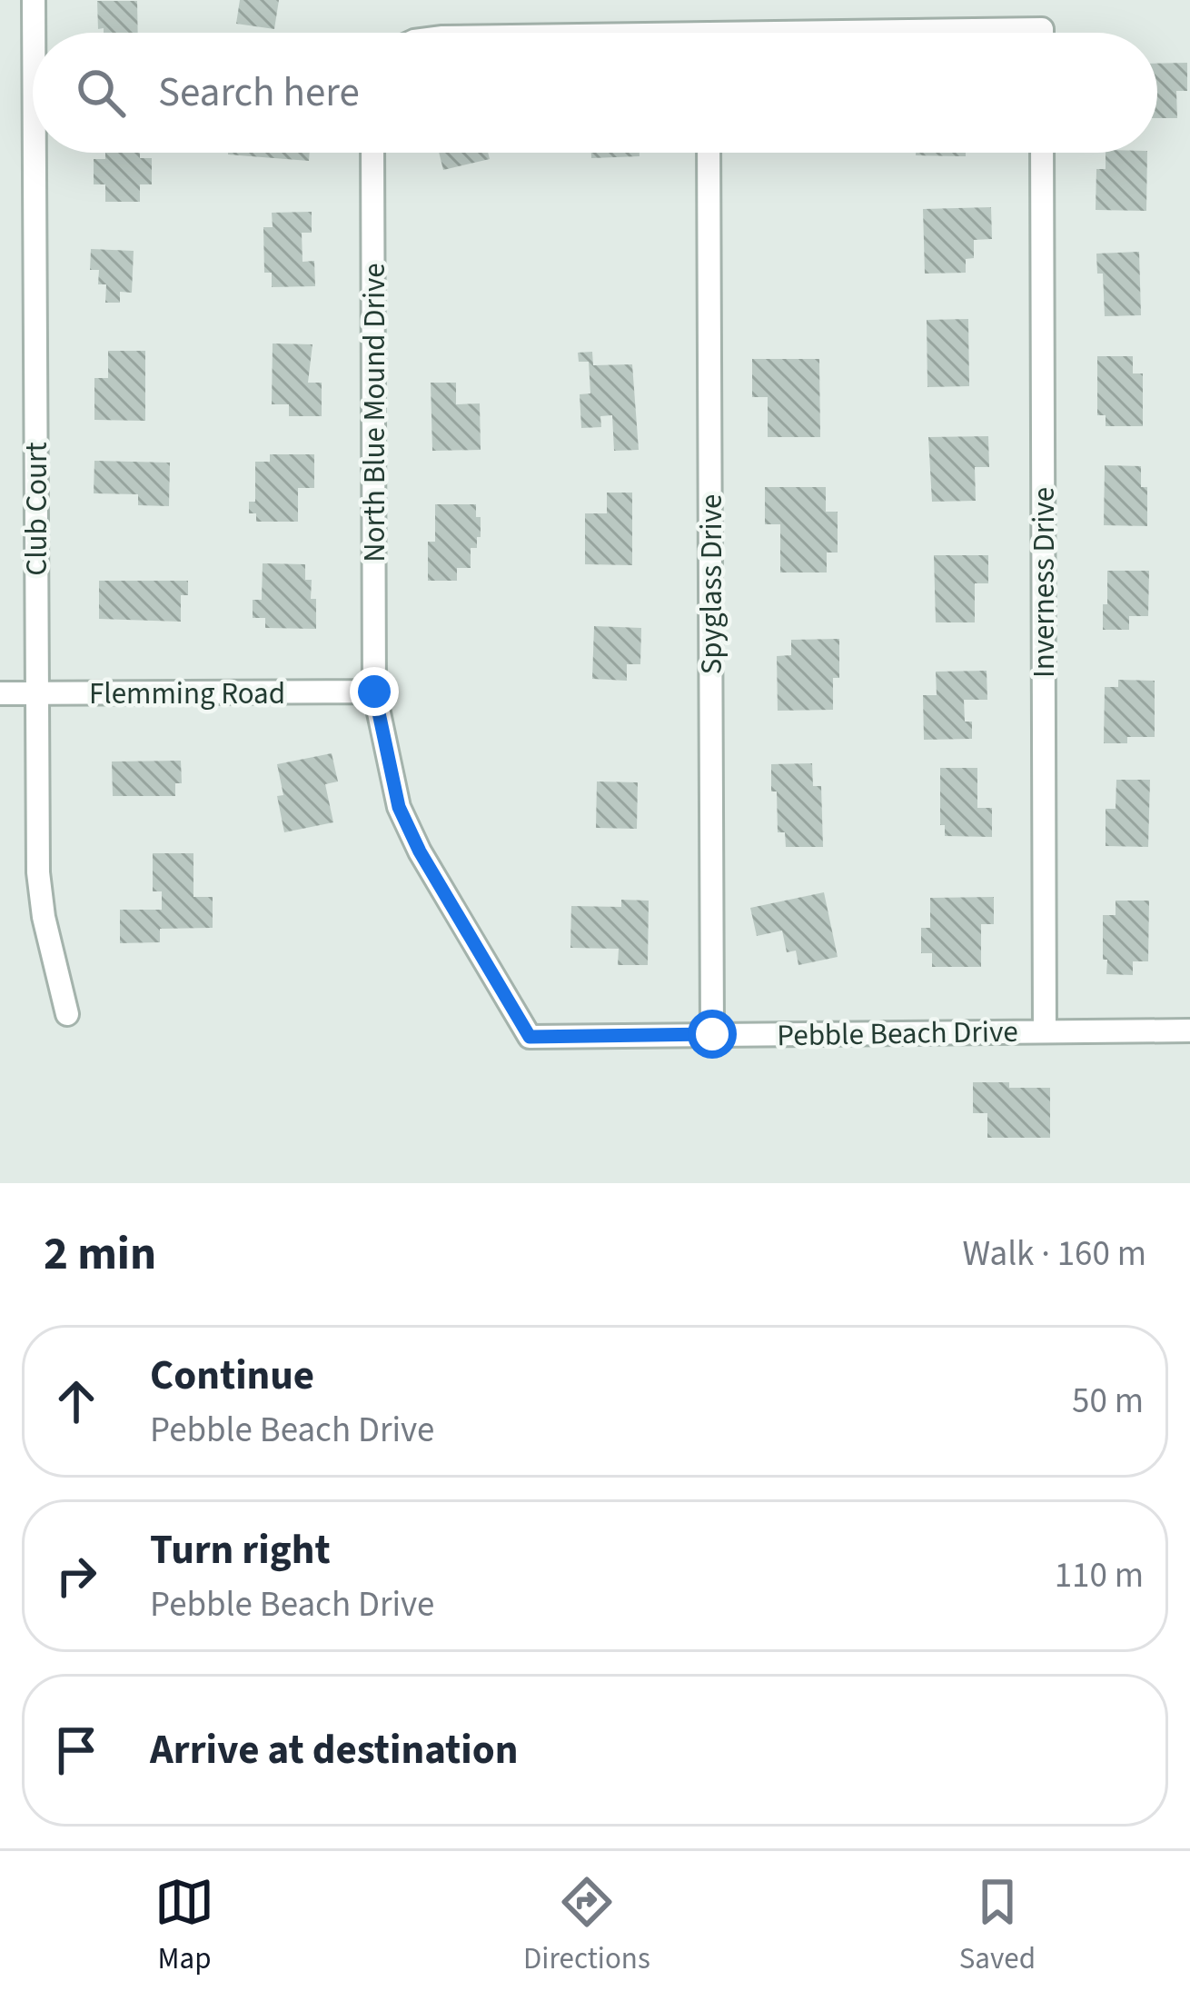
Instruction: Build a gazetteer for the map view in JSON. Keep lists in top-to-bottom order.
{
  "streets": {
    "street": [
      "North Blue Mound Drive",
      "Club Court",
      "Inverness Drive",
      "Spyglass Drive",
      "Flemming Road",
      "Pebble Beach Drive"
    ]
  },
  "crossings": [
    ["North Blue Mound Drive", "Flemming Road"],
    ["North Blue Mound Drive", "Pebble Beach Drive"],
    ["Club Court", "Flemming Road"],
    ["Inverness Drive", "Pebble Beach Drive"],
    ["Spyglass Drive", "Pebble Beach Drive"],
    ["Flemming Road", "Pebble Beach Drive"]
  ],
  "page": {
    "search": "Search here",
    "heading": ["2 min", "Walk · 160 m"],
    "list": [
      ["Continue", "Pebble Beach Drive", "50 m"],
      ["Turn right", "Pebble Beach Drive", "110 m"],
      "Arrive at destination"
    ],
    "nav": ["Map", "Directions", "Saved"]
  }
}
